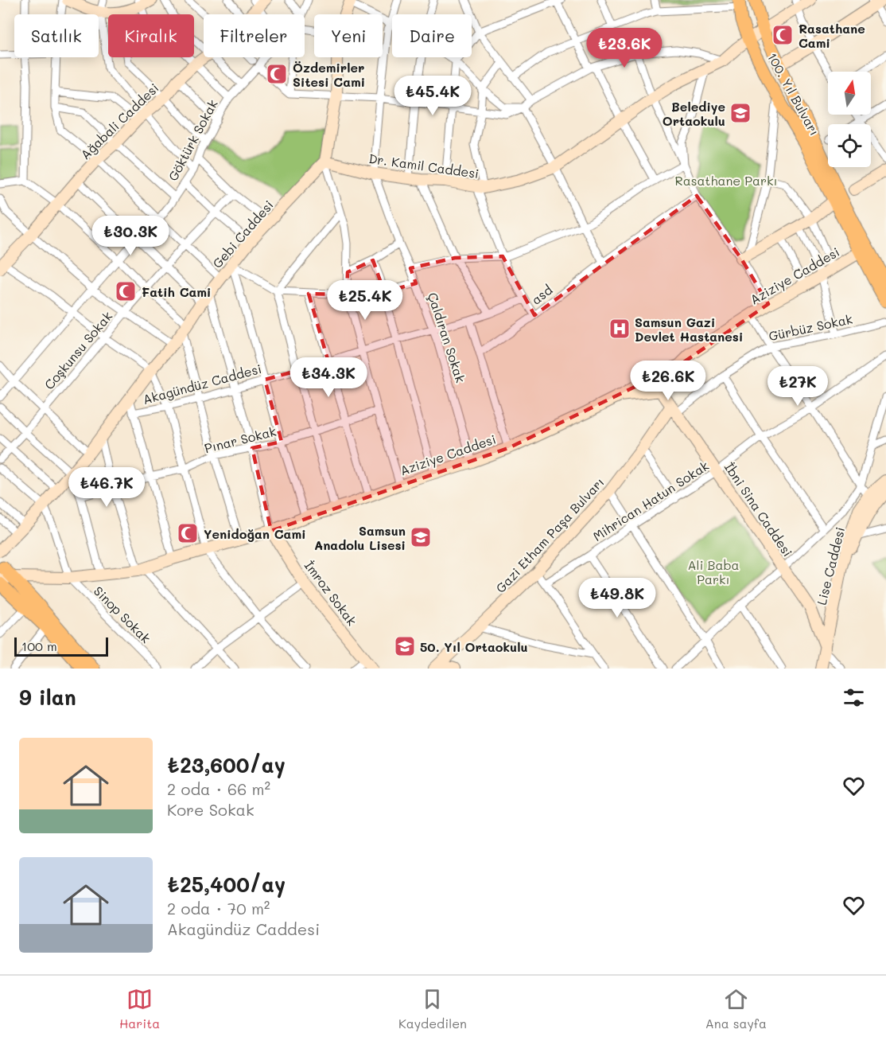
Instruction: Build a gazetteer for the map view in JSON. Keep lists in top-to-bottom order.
{
  "streets": {
    "main road": [
      "100. Yıl Bulvarı",
      "Ağabali Caddesi",
      "Dr. Kamil Caddesi",
      "Gebi Caddesi",
      "Aziziye Caddesi",
      "İbni Sina Caddesi",
      "Gazi Etham Paşa Bulvarı",
      "Lise Caddesi",
      "İmroz Sokak"
    ],
    "street": [
      "Göktürk Sokak",
      "asd",
      "Gürbüz Sokak",
      "Çaldıran Sokak",
      "Coşkunsu Sokak",
      "Akagündüz Caddesi",
      "Pınar Sokak",
      "Mihrican Hatun Sokak",
      "Sinop Sokak"
    ]
  },
  "crossings": [
    ["100. Yıl Bulvarı", "Dr. Kamil Caddesi"],
    ["100. Yıl Bulvarı", "Aziziye Caddesi"],
    ["Dr. Kamil Caddesi", "Gebi Caddesi"],
    ["Dr. Kamil Caddesi", "Çaldıran Sokak"],
    ["Aziziye Caddesi", "Çaldıran Sokak"],
    ["Aziziye Caddesi", "İbni Sina Caddesi"],
    ["Aziziye Caddesi", "İmroz Sokak"],
    ["Aziziye Caddesi", "Sinop Sokak"],
    ["Gürbüz Sokak", "İbni Sina Caddesi"],
    ["Gürbüz Sokak", "Gazi Etham Paşa Bulvarı"],
    ["Çaldıran Sokak", "Akagündüz Caddesi"],
    ["Mihrican Hatun Sokak", "İbni Sina Caddesi"],
    ["İbni Sina Caddesi", "Gazi Etham Paşa Bulvarı"],
    ["İbni Sina Caddesi", "Lise Caddesi"]
  ],
  "parks": ["Rasathane Parkı", "Ali Baba Parkı"],
  "places": {
    "mosque": [
      "Rasathane Cami",
      "Özdemirler Sitesi Cami",
      "Fatih Cami",
      "Yenidoğan Cami"
    ],
    "school or university": ["Belediye Ortaokulu", "Samsun Anadolu Lisesi", "50. Yıl Ortaokulu"],
    "hospital": ["Samsun Gazi Devlet Hastanesi"]
  },
  "scale_bar": "100 m",
  "north": "top",
  "page": {
    "chip": [
      "Satılık",
      "Kiralık",
      "Filtreler",
      "Yeni",
      "Daire"
    ],
    "price": [
      "₺23.6K",
      "₺45.4K",
      "₺30.3K",
      "₺25.4K",
      "₺34.3K",
      "₺26.6K",
      "₺27K",
      "₺46.7K",
      "₺49.8K"
    ],
    "scale": "100 m",
    "heading": "9 ilan",
    "list": [
      {
        "name": "₺23,600/ay",
        "note": "2 oda · 66 m² · Kore Sokak"
      },
      {
        "name": "₺25,400/ay",
        "note": "2 oda · 70 m² · Akagündüz Caddesi"
      }
    ],
    "tabs": ["Harita", "Kaydedilen", "Ana sayfa"]
  }
}
